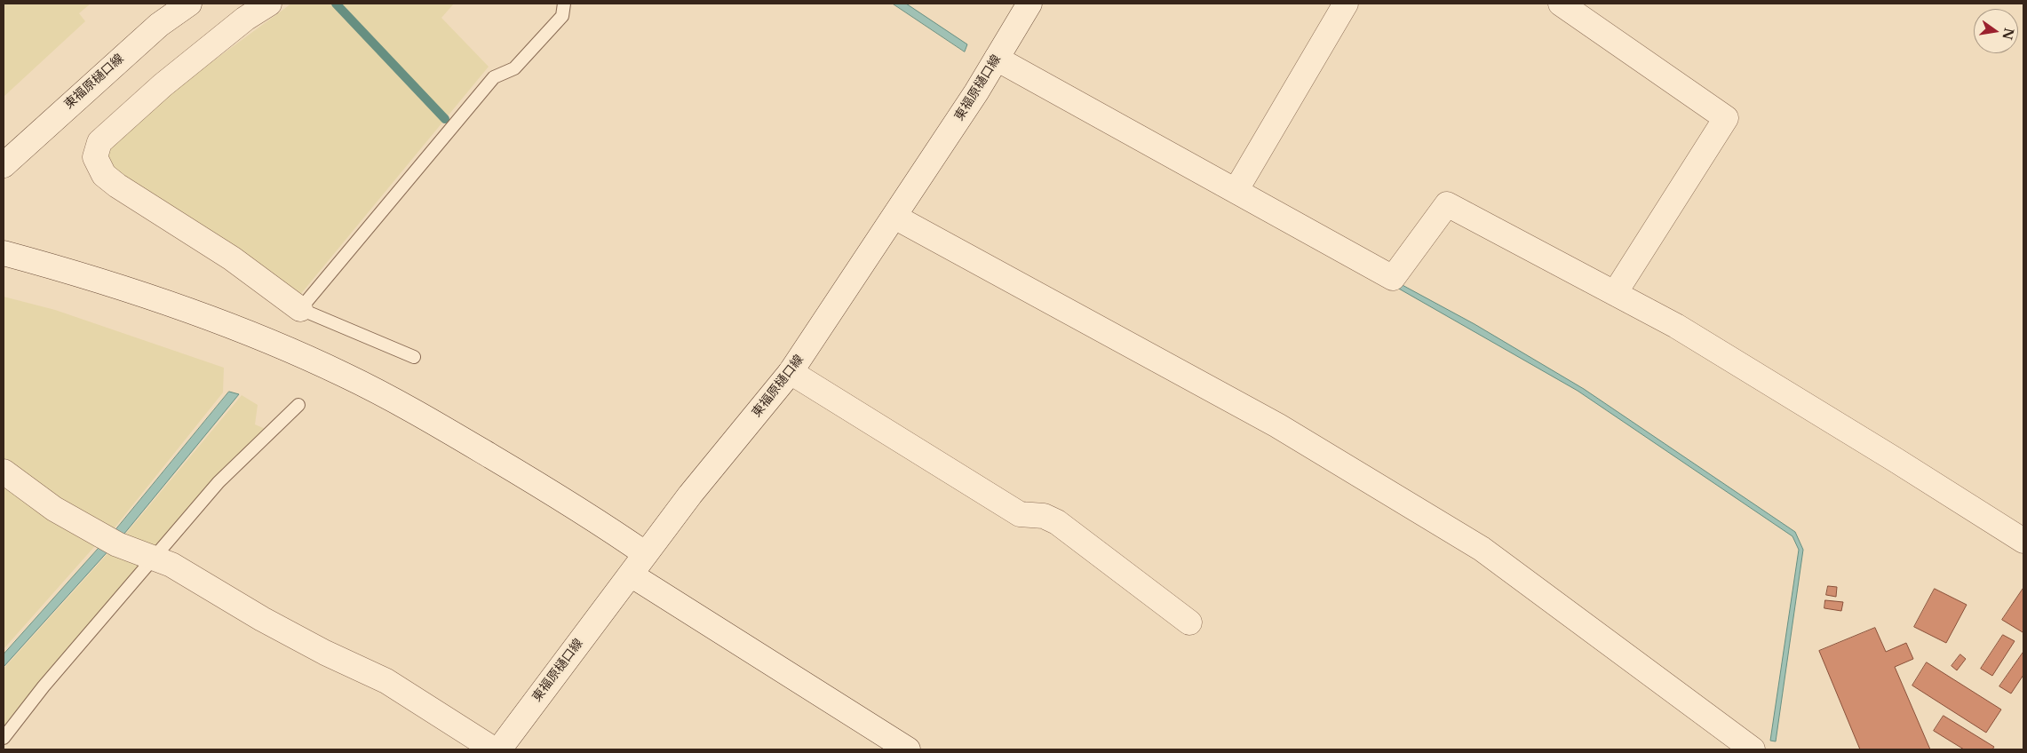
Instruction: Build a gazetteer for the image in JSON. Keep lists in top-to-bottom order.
{
  "streets": {
    "street": ["東福原樋口線"]
  },
  "north": "right"
}
